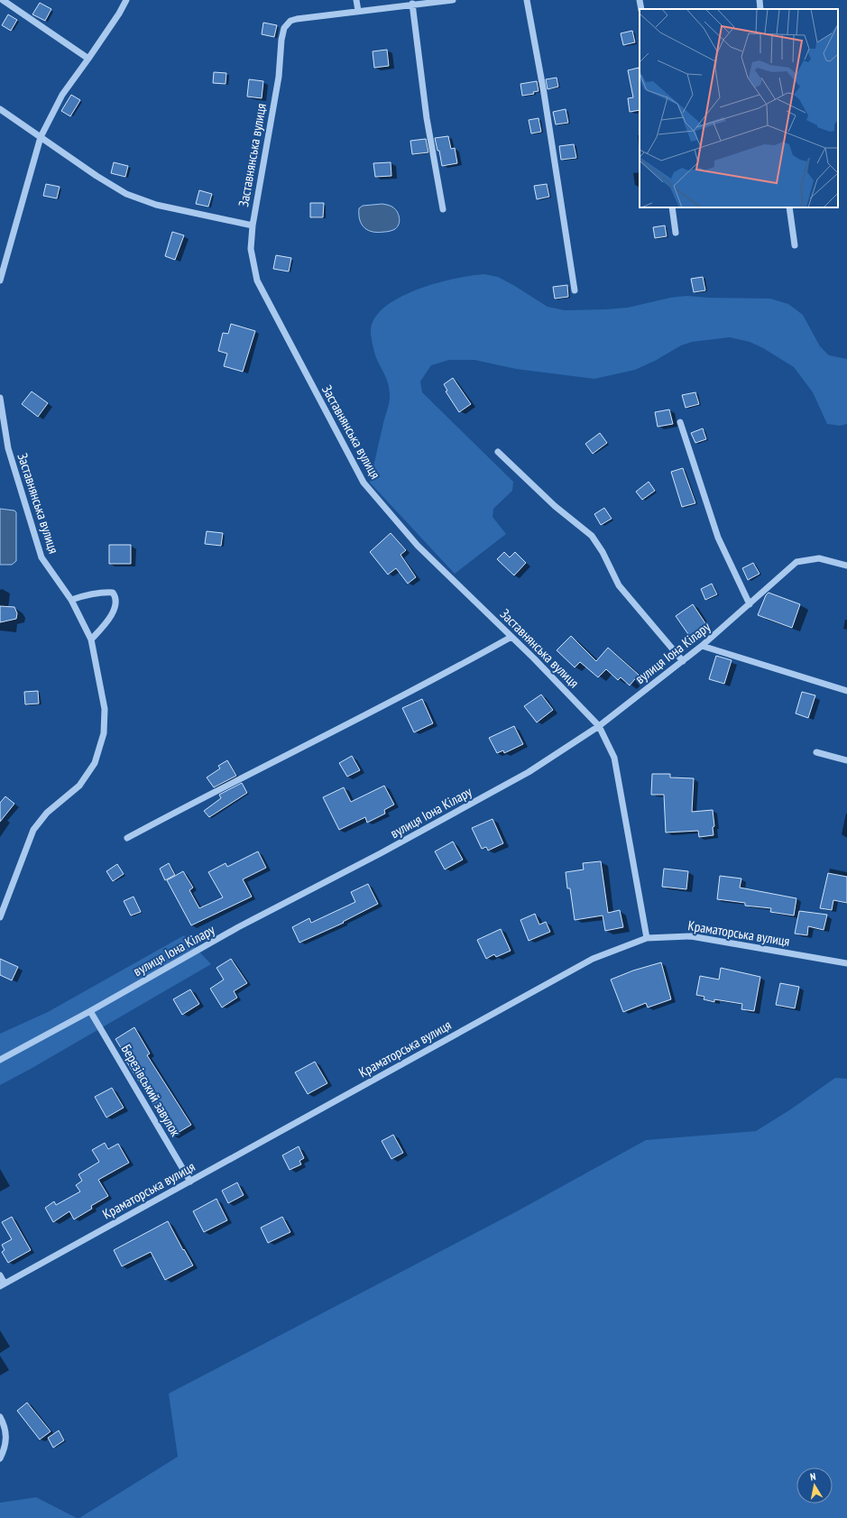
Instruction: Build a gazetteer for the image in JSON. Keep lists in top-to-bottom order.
{
  "streets": {
    "street": [
      "Заставнянська вулиця",
      "вулиця Іона Кілару",
      "Краматорська вулиця",
      "Березівський завулок"
    ]
  },
  "crossings": [
    ["Заставнянська вулиця", "вулиця Іона Кілару"],
    ["Заставнянська вулиця", "Краматорська вулиця"],
    ["вулиця Іона Кілару", "Березівський завулок"],
    ["Краматорська вулиця", "Березівський завулок"]
  ],
  "north": "top"
}
